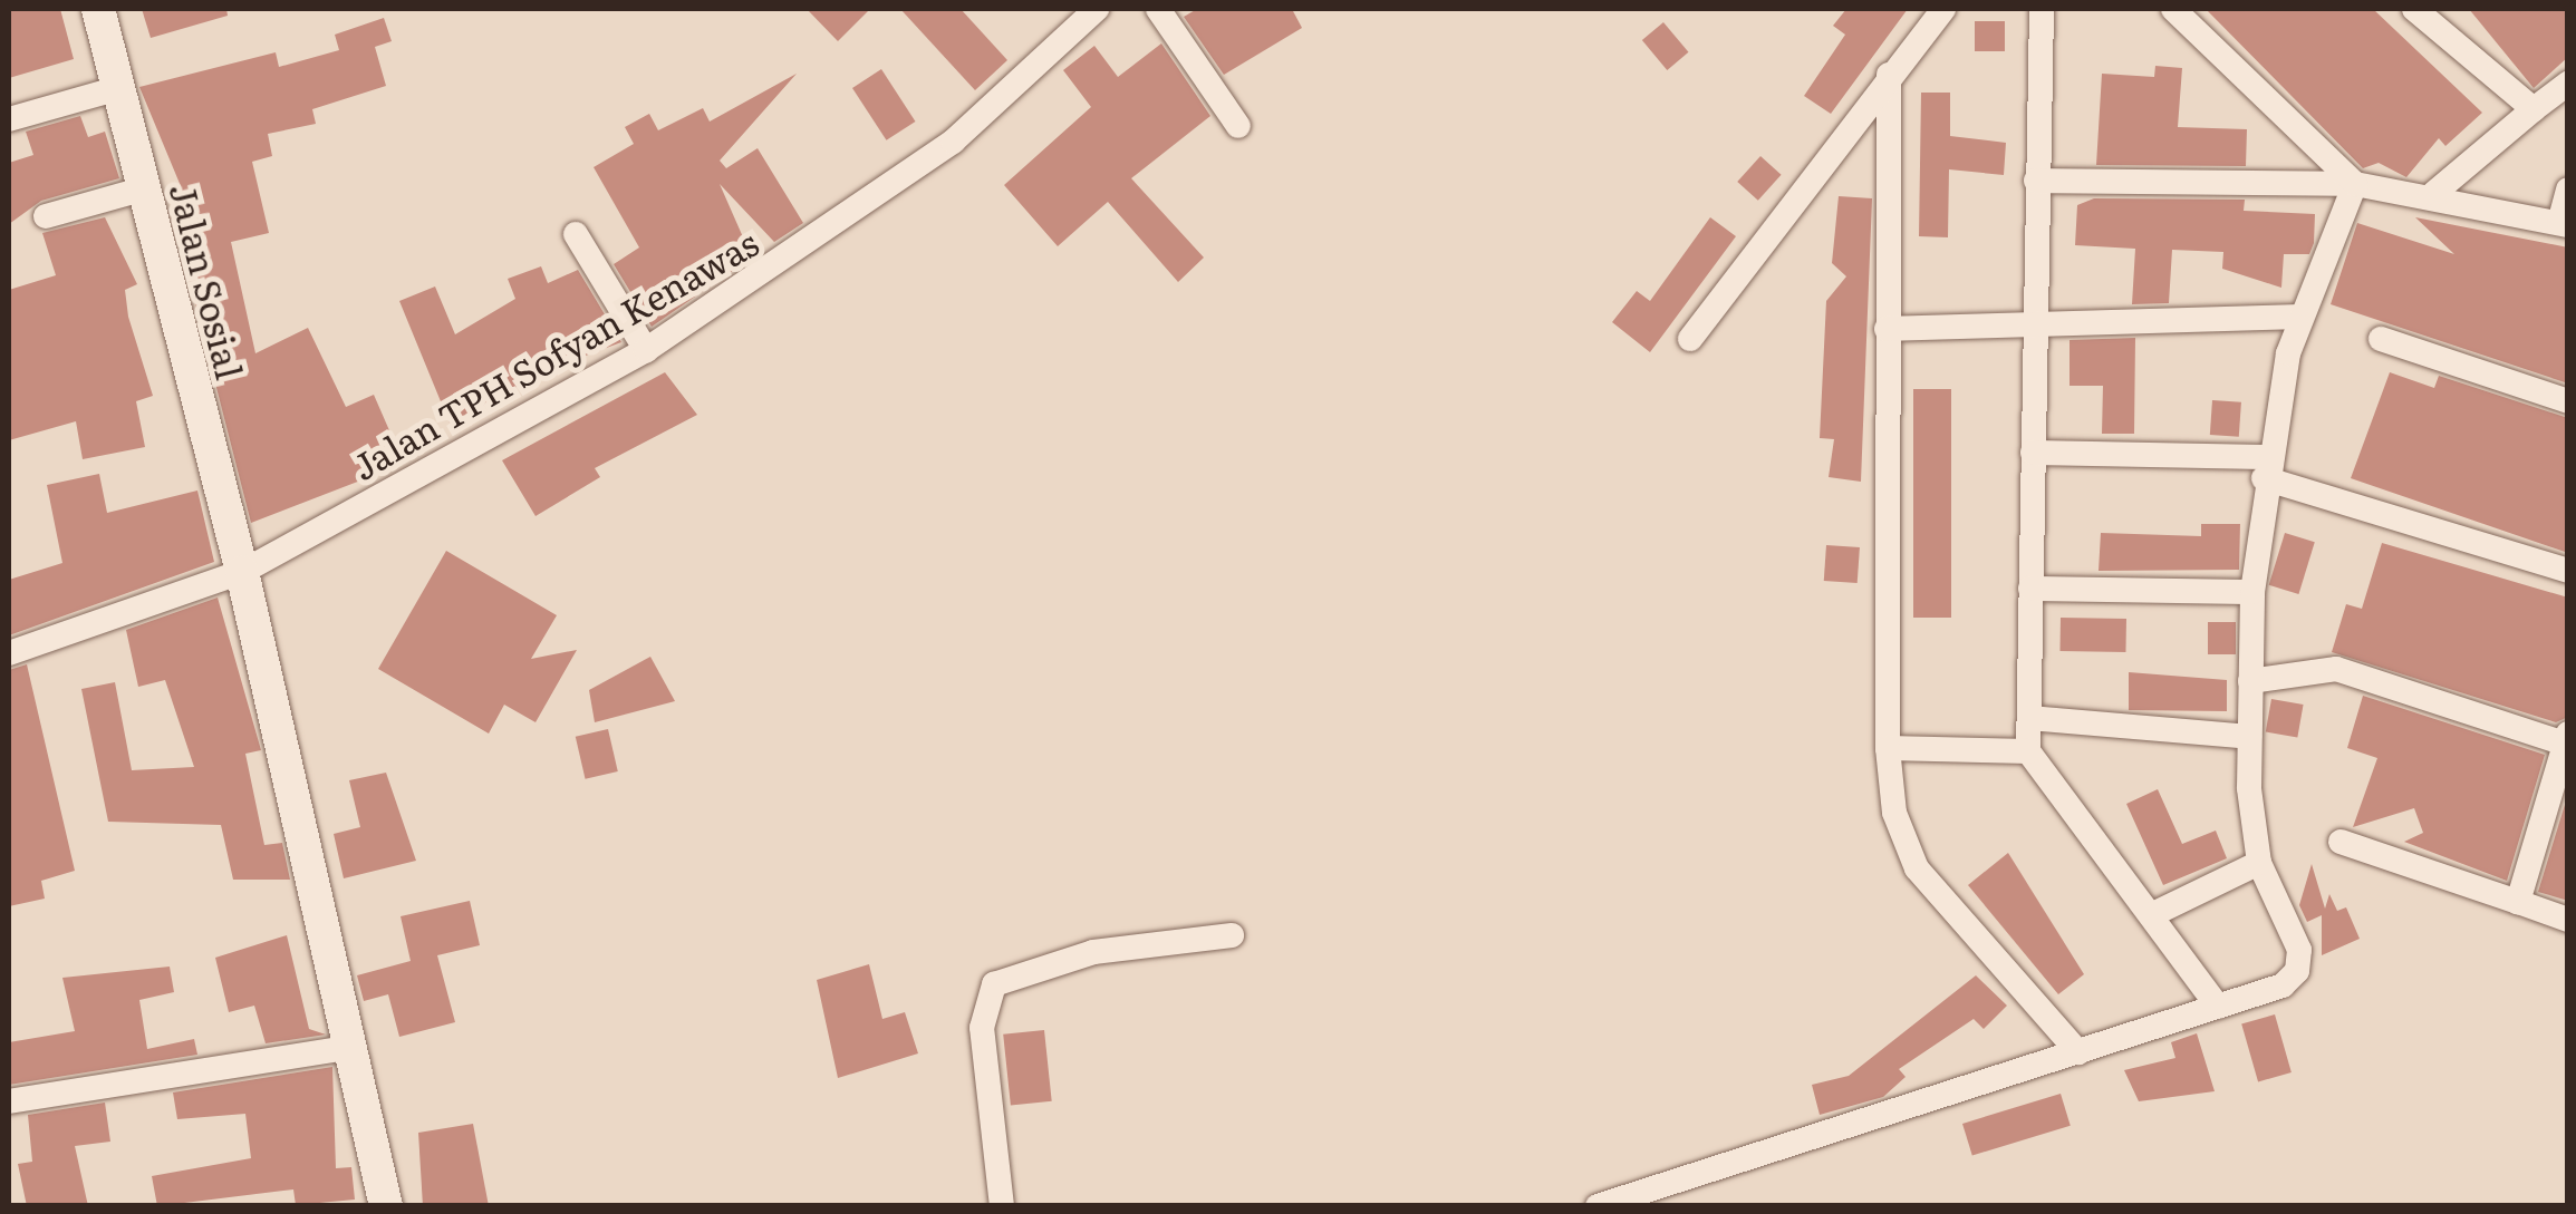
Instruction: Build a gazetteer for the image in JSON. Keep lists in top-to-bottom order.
{
  "streets": {
    "street": ["Jalan Sosial", "Jalan TPH Sofyan Kenawas"]
  },
  "crossings": [
    ["Jalan Sosial", "Jalan TPH Sofyan Kenawas"]
  ]
}
